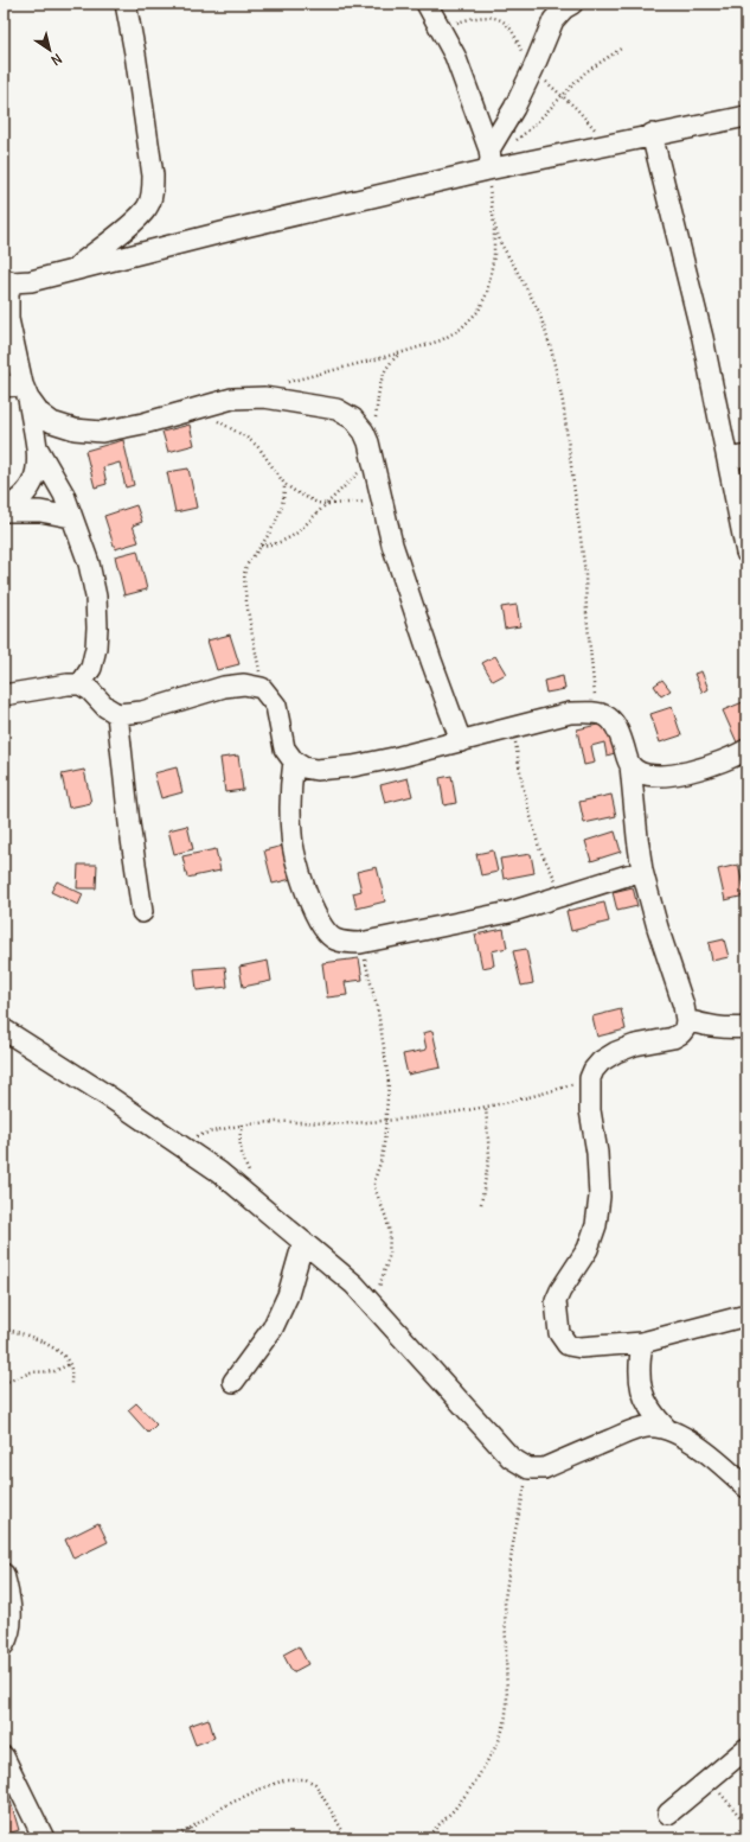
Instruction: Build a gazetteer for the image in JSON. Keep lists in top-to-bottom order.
{
  "north": "bottom right"
}
